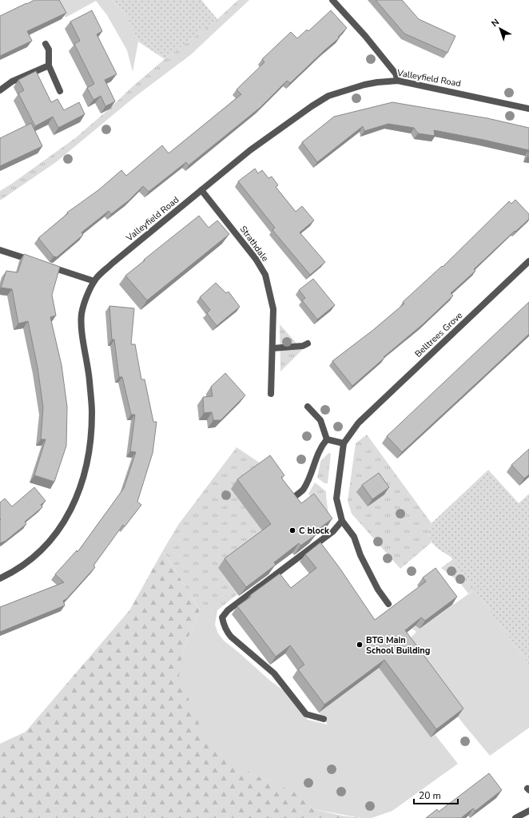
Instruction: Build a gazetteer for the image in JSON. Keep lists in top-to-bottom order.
{
  "streets": {
    "street": ["Valleyfield Road", "Strathdale", "Belltrees Grove"]
  },
  "crossings": [
    ["Valleyfield Road", "Strathdale"]
  ],
  "places": ["C block", "BTG Main School Building"],
  "scale_bar": "20 m",
  "north": "top left"
}
